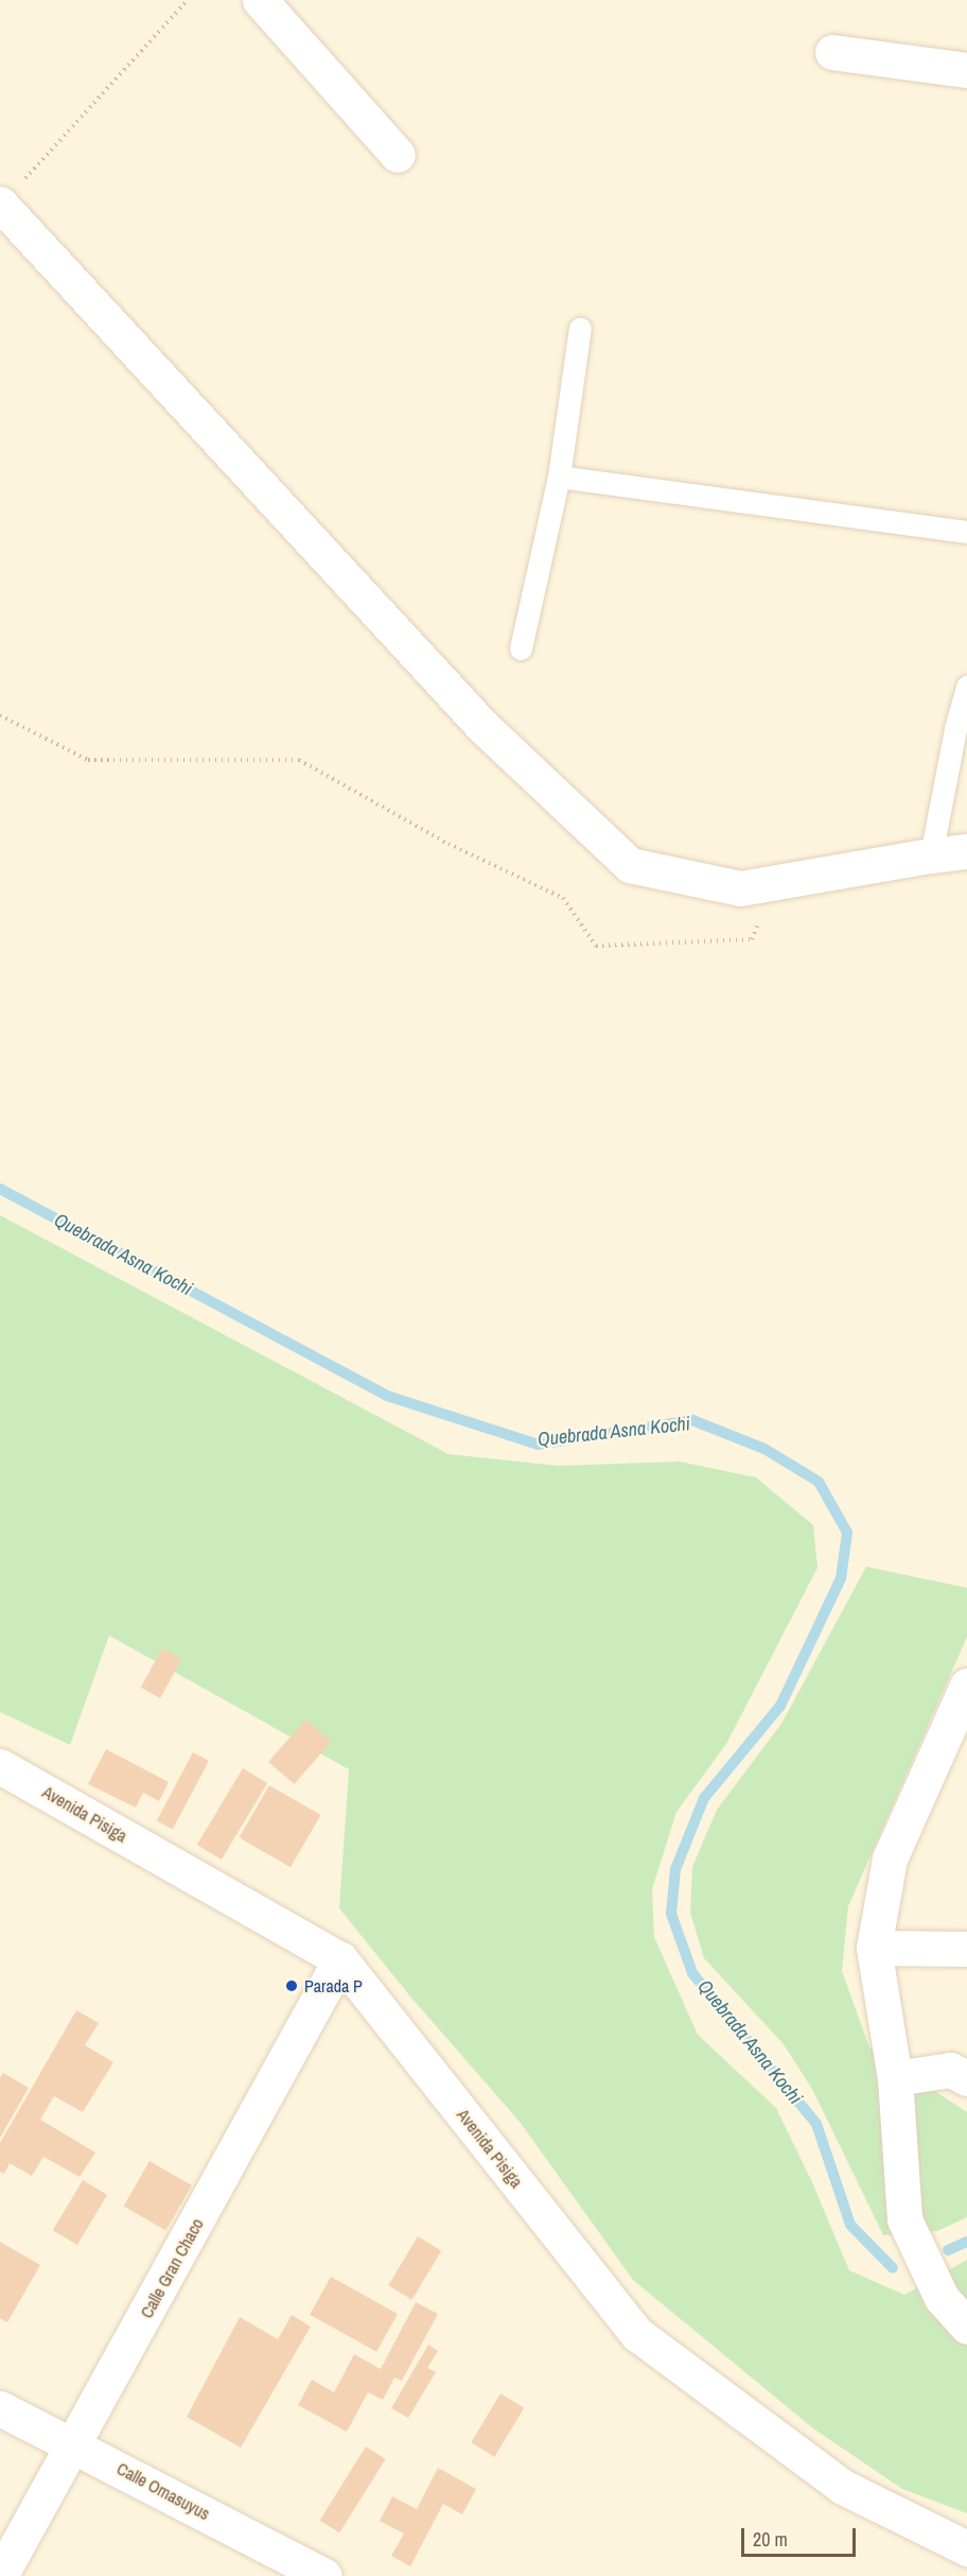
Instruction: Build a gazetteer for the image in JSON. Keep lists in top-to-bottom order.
{
  "streets": {
    "street": ["Avenida Pisiga", "Calle Gran Chaco", "Calle Omasuyus"]
  },
  "crossings": [
    ["Avenida Pisiga", "Calle Gran Chaco"],
    ["Calle Gran Chaco", "Calle Omasuyus"]
  ],
  "water": ["Quebrada Asna Kochi"],
  "places": ["Parada P"],
  "scale_bar": "20 m"
}
